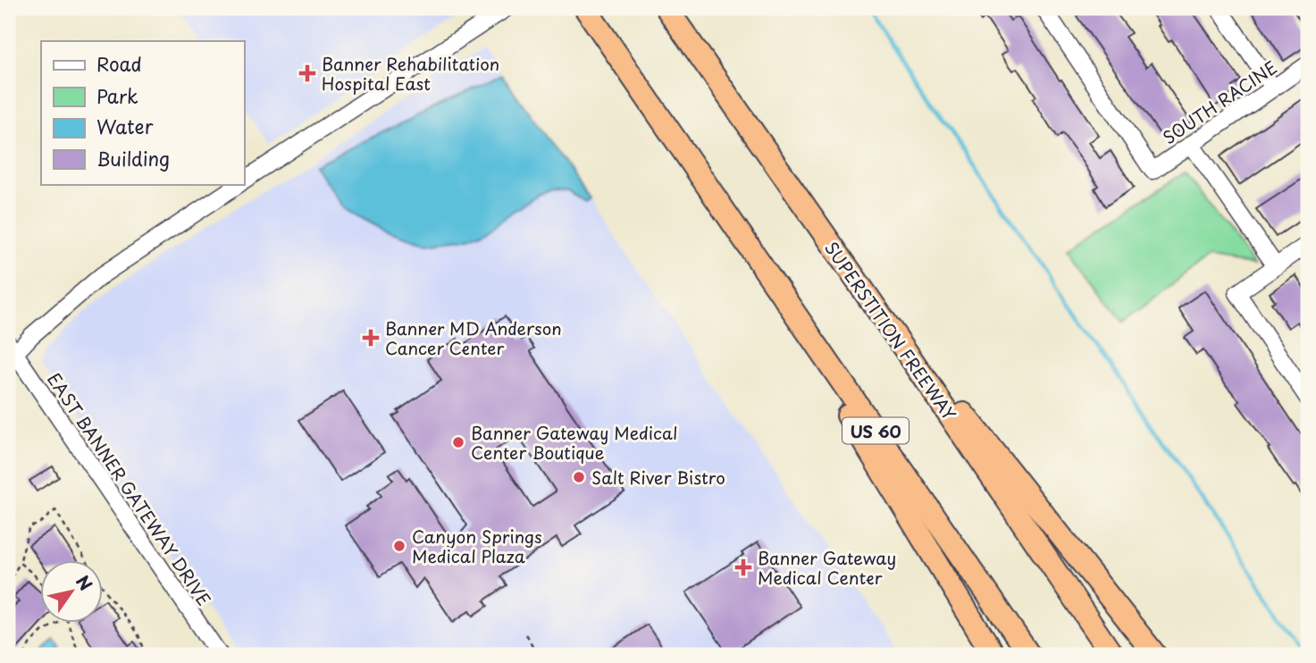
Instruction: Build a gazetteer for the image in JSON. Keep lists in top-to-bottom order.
{
  "streets": {
    "highway": ["SUPERSTITION FREEWAY", "US 60"],
    "street": ["SOUTH RACINE", "EAST BANNER GATEWAY DRIVE"]
  },
  "places": {
    "health": ["Banner Rehabilitation Hospital East", "Banner MD Anderson Cancer Center", "Banner Gateway Medical Center"],
    "other": ["Banner Gateway Medical Center Boutique", "Salt River Bistro", "Canyon Springs Medical Plaza"]
  },
  "legend": [
    "Road",
    "Park",
    "Water",
    "Building"
  ],
  "north": "top right"
}
